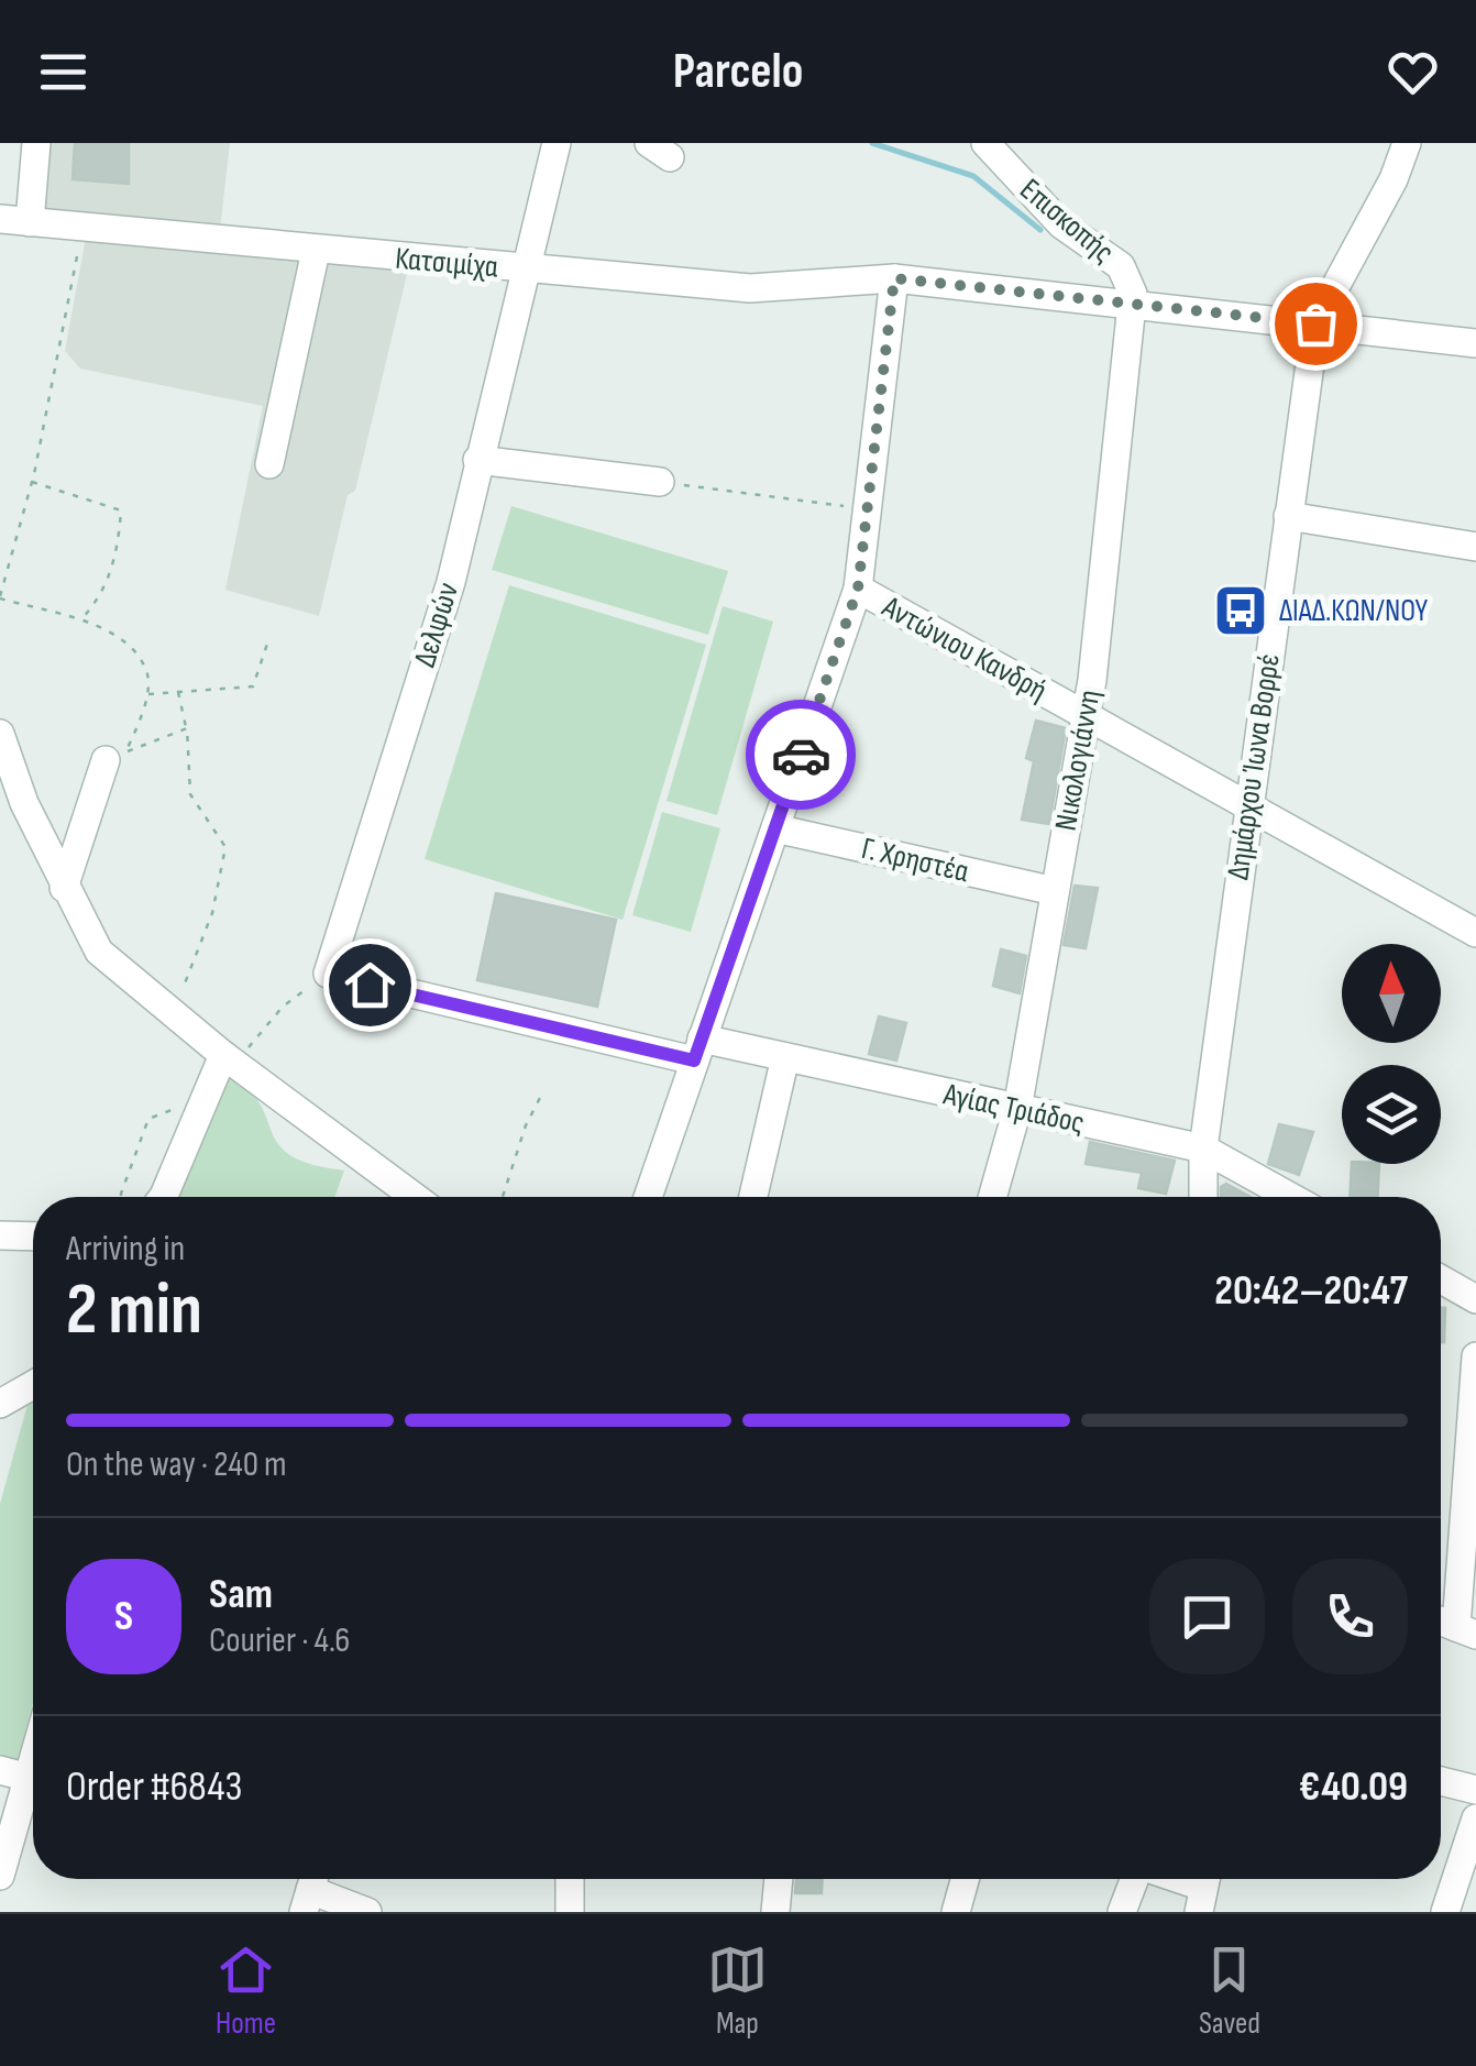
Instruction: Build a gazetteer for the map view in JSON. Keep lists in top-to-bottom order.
{
  "streets": {
    "street": [
      "Επισκοπής",
      "Κατσιμίχα",
      "Δελφών",
      "Αντώνιου Κανδρή",
      "Νικολογιάννη",
      "Δημάρχου Ίωνα Βορρέ",
      "Γ. Χρηστέα",
      "Αγίας Τριάδος"
    ]
  },
  "crossings": [
    ["Επισκοπής", "Κατσιμίχα"],
    ["Επισκοπής", "Νικολογιάννη"],
    ["Κατσιμίχα", "Δελφών"],
    ["Κατσιμίχα", "Νικολογιάννη"],
    ["Κατσιμίχα", "Δημάρχου Ίωνα Βορρέ"],
    ["Δελφών", "Αγίας Τριάδος"],
    ["Αντώνιου Κανδρή", "Νικολογιάννη"],
    ["Αντώνιου Κανδρή", "Δημάρχου Ίωνα Βορρέ"],
    ["Νικολογιάννη", "Γ. Χρηστέα"],
    ["Νικολογιάννη", "Αγίας Τριάδος"],
    ["Δημάρχου Ίωνα Βορρέ", "Αγίας Τριάδος"]
  ],
  "places": {
    "bus stop": ["ΔΙΑΔ.ΚΩΝ/ΝΟΥ"]
  },
  "north": "top",
  "page": {
    "header": "Parcelo",
    "heading": ["2 min", "Arriving in", "20:42–20:47"],
    "panel": [
      "Sam",
      "Courier · 4.6",
      "Order #6843",
      "€40.09"
    ],
    "bar": "On the way · 240 m",
    "round": "S",
    "tabs": ["Home", "Map", "Saved"]
  }
}
